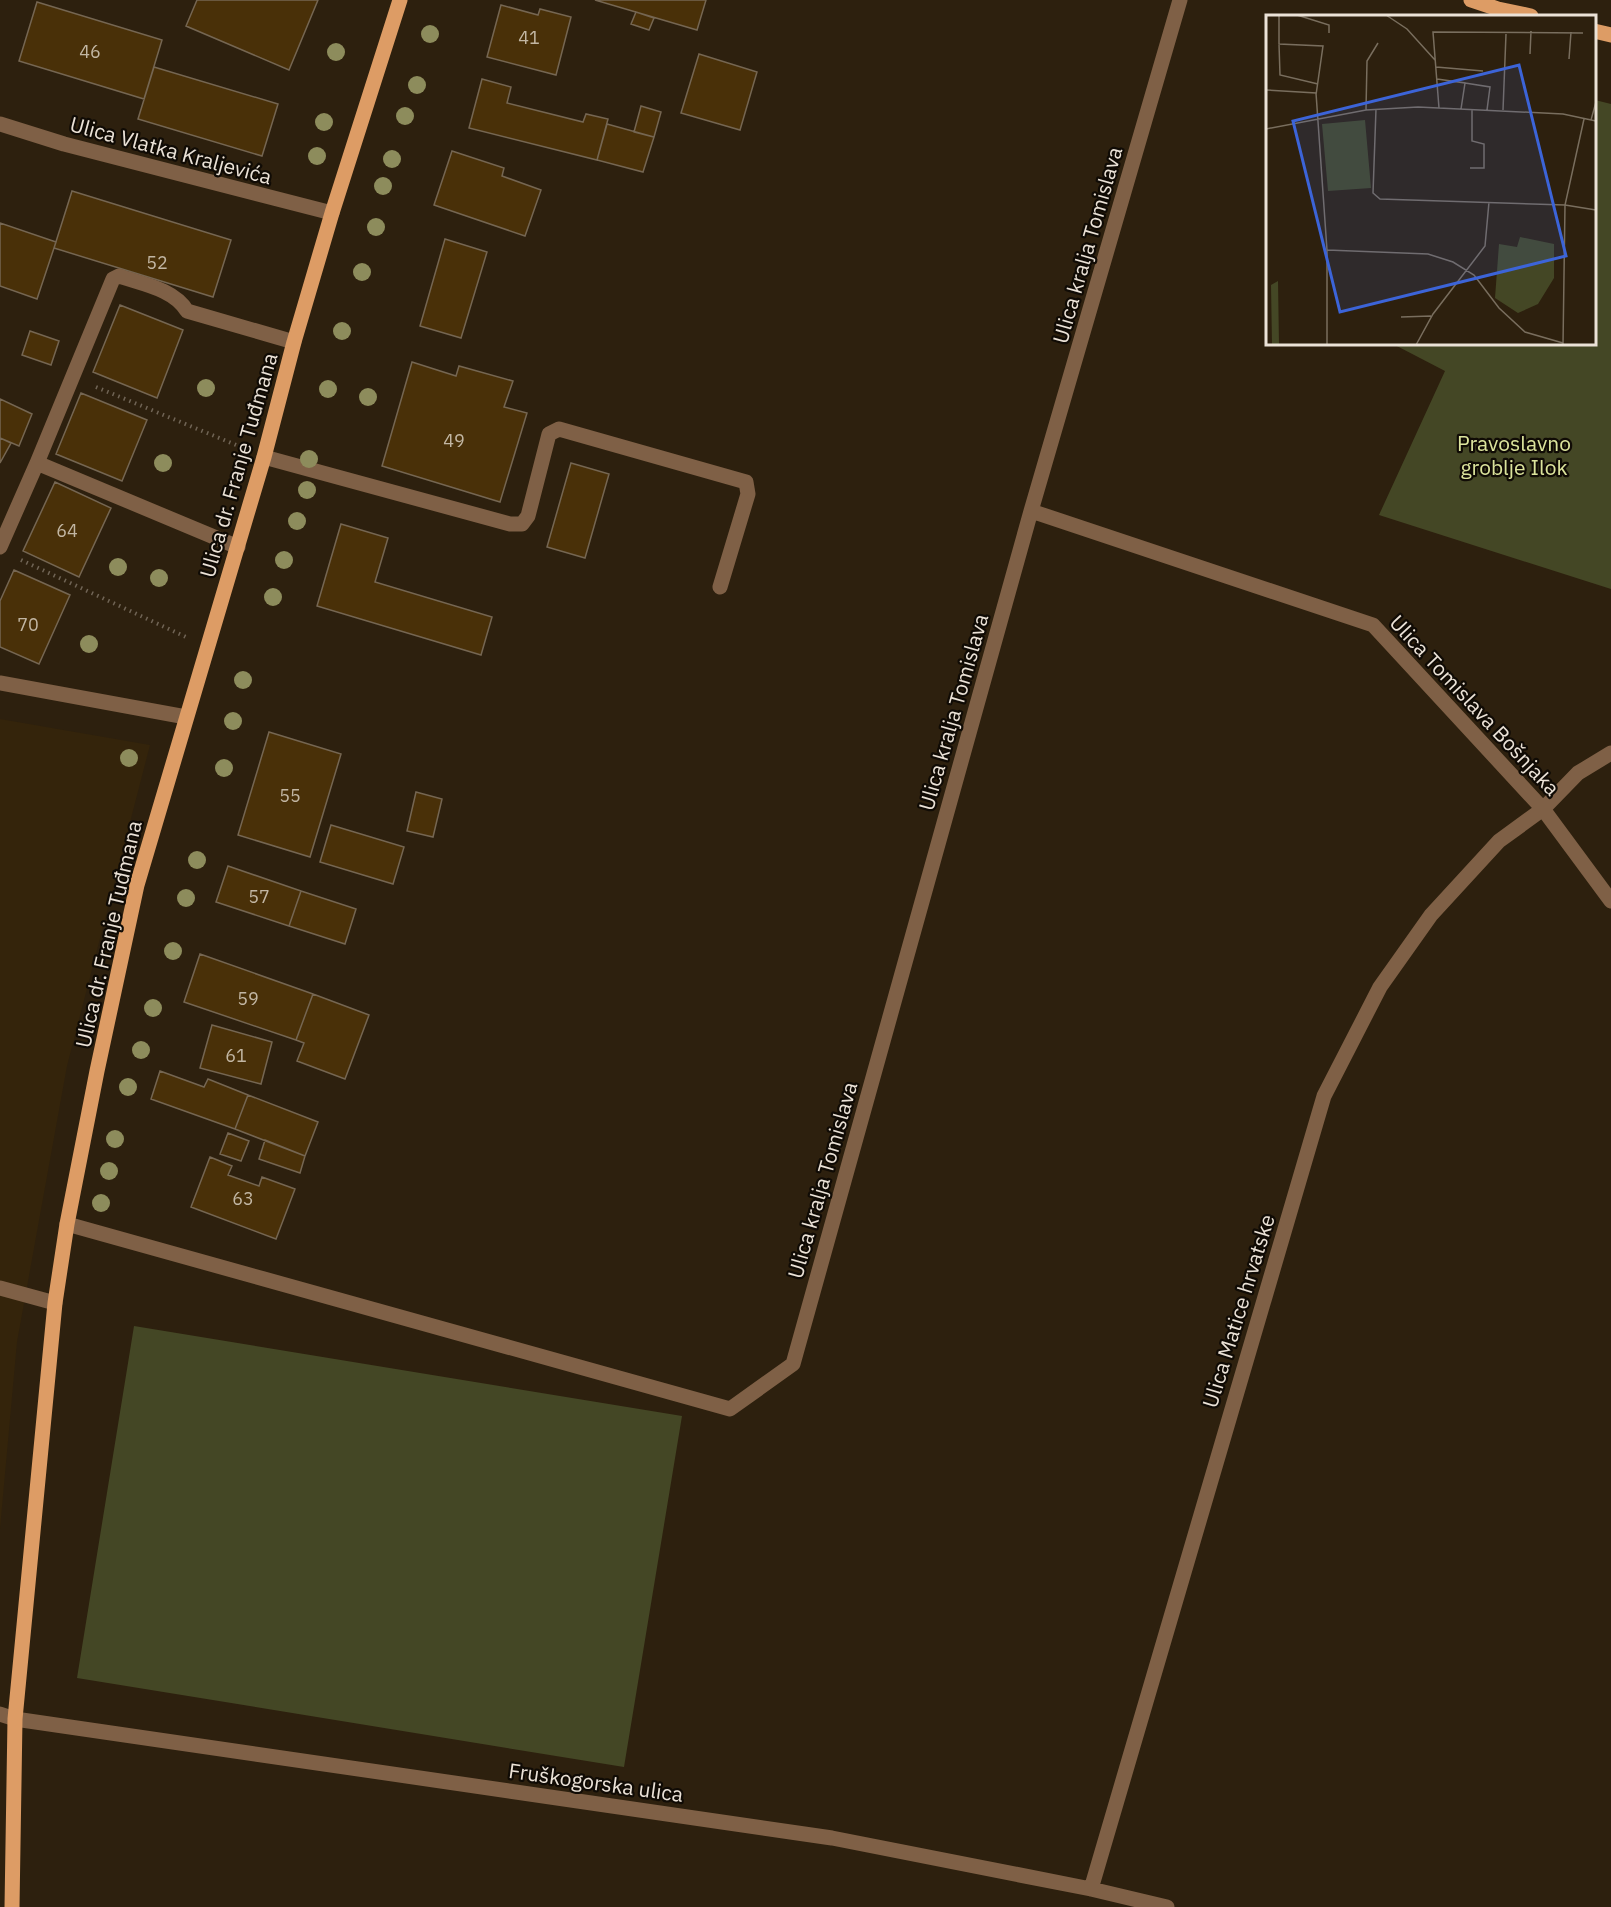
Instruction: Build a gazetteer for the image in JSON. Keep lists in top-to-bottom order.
{
  "streets": {
    "main road": ["Ulica dr. Franje Tuđmana"],
    "street": [
      "Ulica Vlatka Kraljevića",
      "Ulica kralja Tomislava",
      "Ulica Tomislava Bošnjaka",
      "Ulica Matice hrvatske",
      "Fruškogorska ulica"
    ]
  },
  "crossings": [
    ["Ulica Vlatka Kraljevića", "Ulica dr. Franje Tuđmana"],
    ["Ulica kralja Tomislava", "Ulica dr. Franje Tuđmana"],
    ["Ulica kralja Tomislava", "Ulica Tomislava Bošnjaka"],
    ["Ulica dr. Franje Tuđmana", "Fruškogorska ulica"],
    ["Ulica Tomislava Bošnjaka", "Ulica Matice hrvatske"],
    ["Ulica Matice hrvatske", "Fruškogorska ulica"]
  ],
  "parks": ["Pravoslavno groblje Ilok"],
  "house_numbers": [
    "41",
    "46",
    "52",
    "49",
    "64",
    "70",
    "55",
    "57",
    "59",
    "61",
    "63"
  ]
}
